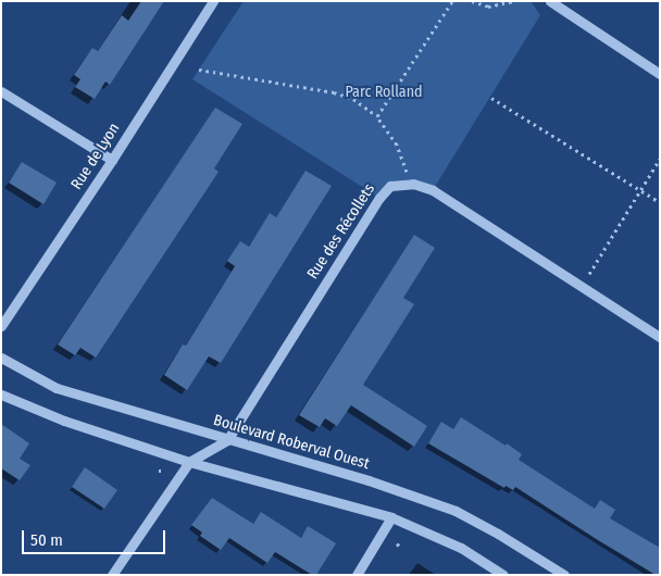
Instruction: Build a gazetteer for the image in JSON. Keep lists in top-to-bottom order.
{
  "streets": {
    "street": ["Rue de Lyon", "Rue des Récollets", "Boulevard Roberval Ouest"]
  },
  "crossings": [
    ["Rue des Récollets", "Boulevard Roberval Ouest"]
  ],
  "parks": ["Parc Rolland"],
  "scale_bar": "50 m"
}
